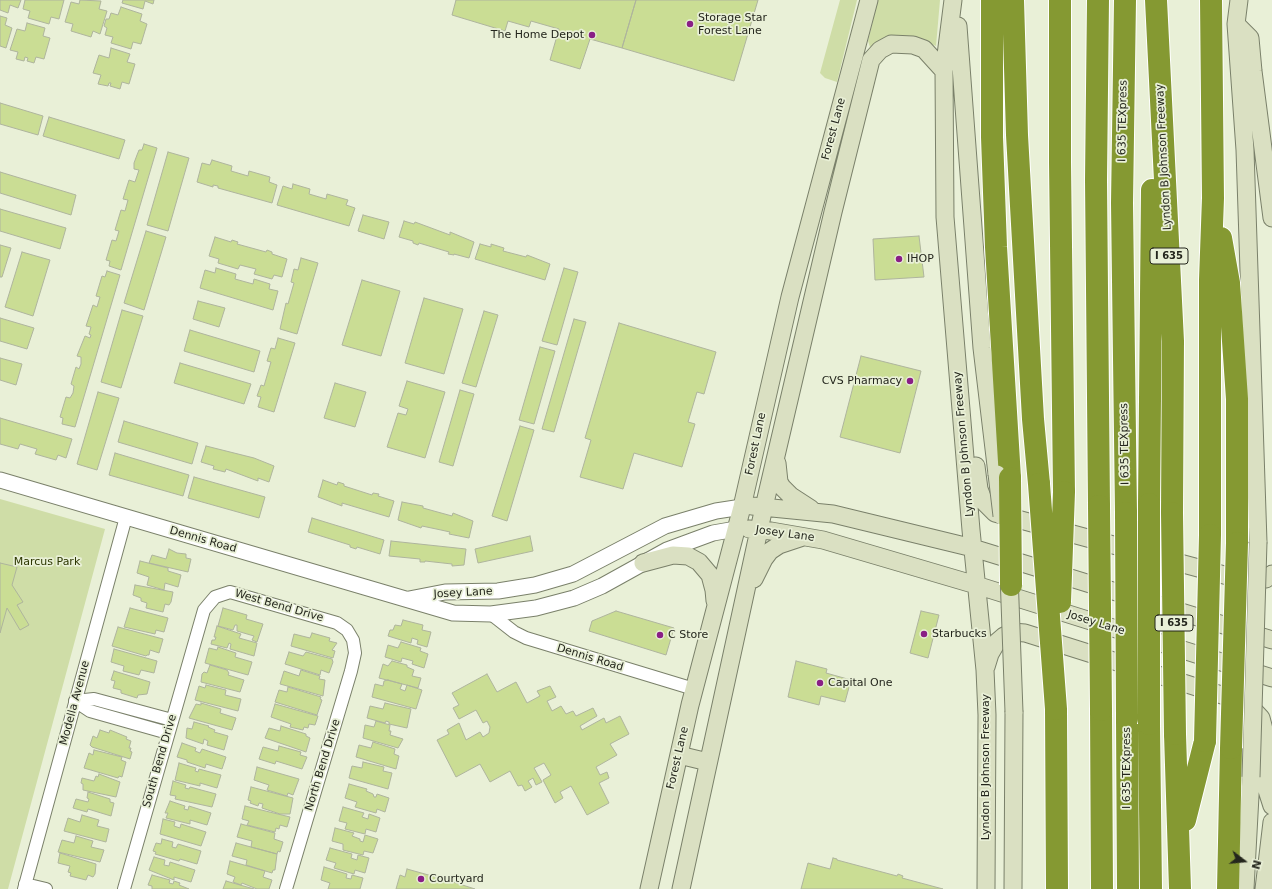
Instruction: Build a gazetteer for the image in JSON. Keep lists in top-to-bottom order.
{
  "streets": {
    "highway": ["I 635 TEXpress", "Lyndon B Johnson Freeway", "I 635"],
    "main road": ["Forest Lane", "Josey Lane"],
    "street": [
      "Dennis Road",
      "West Bend Drive",
      "Modella Avenue",
      "South Bend Drive",
      "North Bend Drive"
    ]
  },
  "crossings": [
    ["Forest Lane", "Lyndon B Johnson Freeway"],
    ["Forest Lane", "Josey Lane"],
    ["Forest Lane", "Dennis Road"],
    ["Lyndon B Johnson Freeway", "Josey Lane"],
    ["Josey Lane", "Dennis Road"],
    ["Dennis Road", "Modella Avenue"],
    ["West Bend Drive", "South Bend Drive"],
    ["West Bend Drive", "North Bend Drive"]
  ],
  "parks": ["Marcus Park"],
  "places": [
    "Storage Star Forest Lane",
    "The Home Depot",
    "IHOP",
    "CVS Pharmacy",
    "Starbucks",
    "C Store",
    "Capital One",
    "Courtyard"
  ],
  "north": "right"
}
